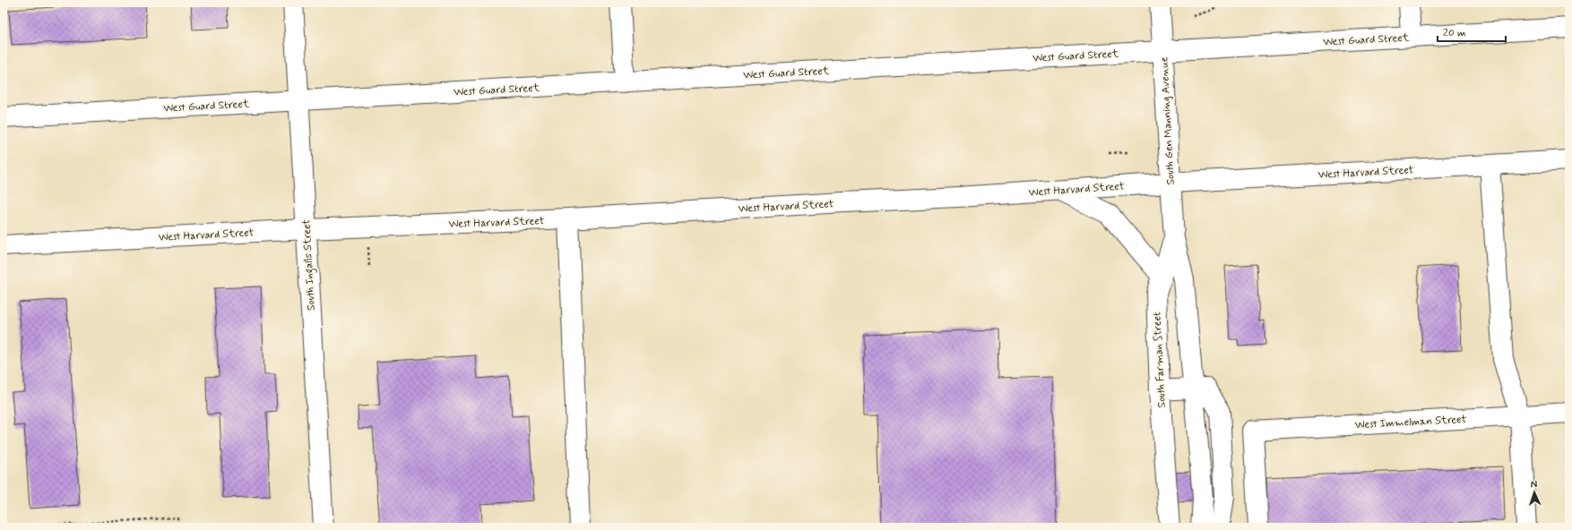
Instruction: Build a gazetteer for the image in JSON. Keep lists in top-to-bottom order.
{
  "streets": {
    "street": [
      "West Guard Street",
      "South Gen Manning Avenue",
      "West Harvard Street",
      "South Ingalls Street",
      "South Farman Street",
      "West Immelman Street"
    ]
  },
  "crossings": [
    ["West Guard Street", "South Gen Manning Avenue"],
    ["West Guard Street", "South Ingalls Street"],
    ["South Gen Manning Avenue", "West Harvard Street"],
    ["South Gen Manning Avenue", "South Farman Street"],
    ["West Harvard Street", "South Ingalls Street"]
  ],
  "scale_bar": "20 m",
  "north": "top"
}
